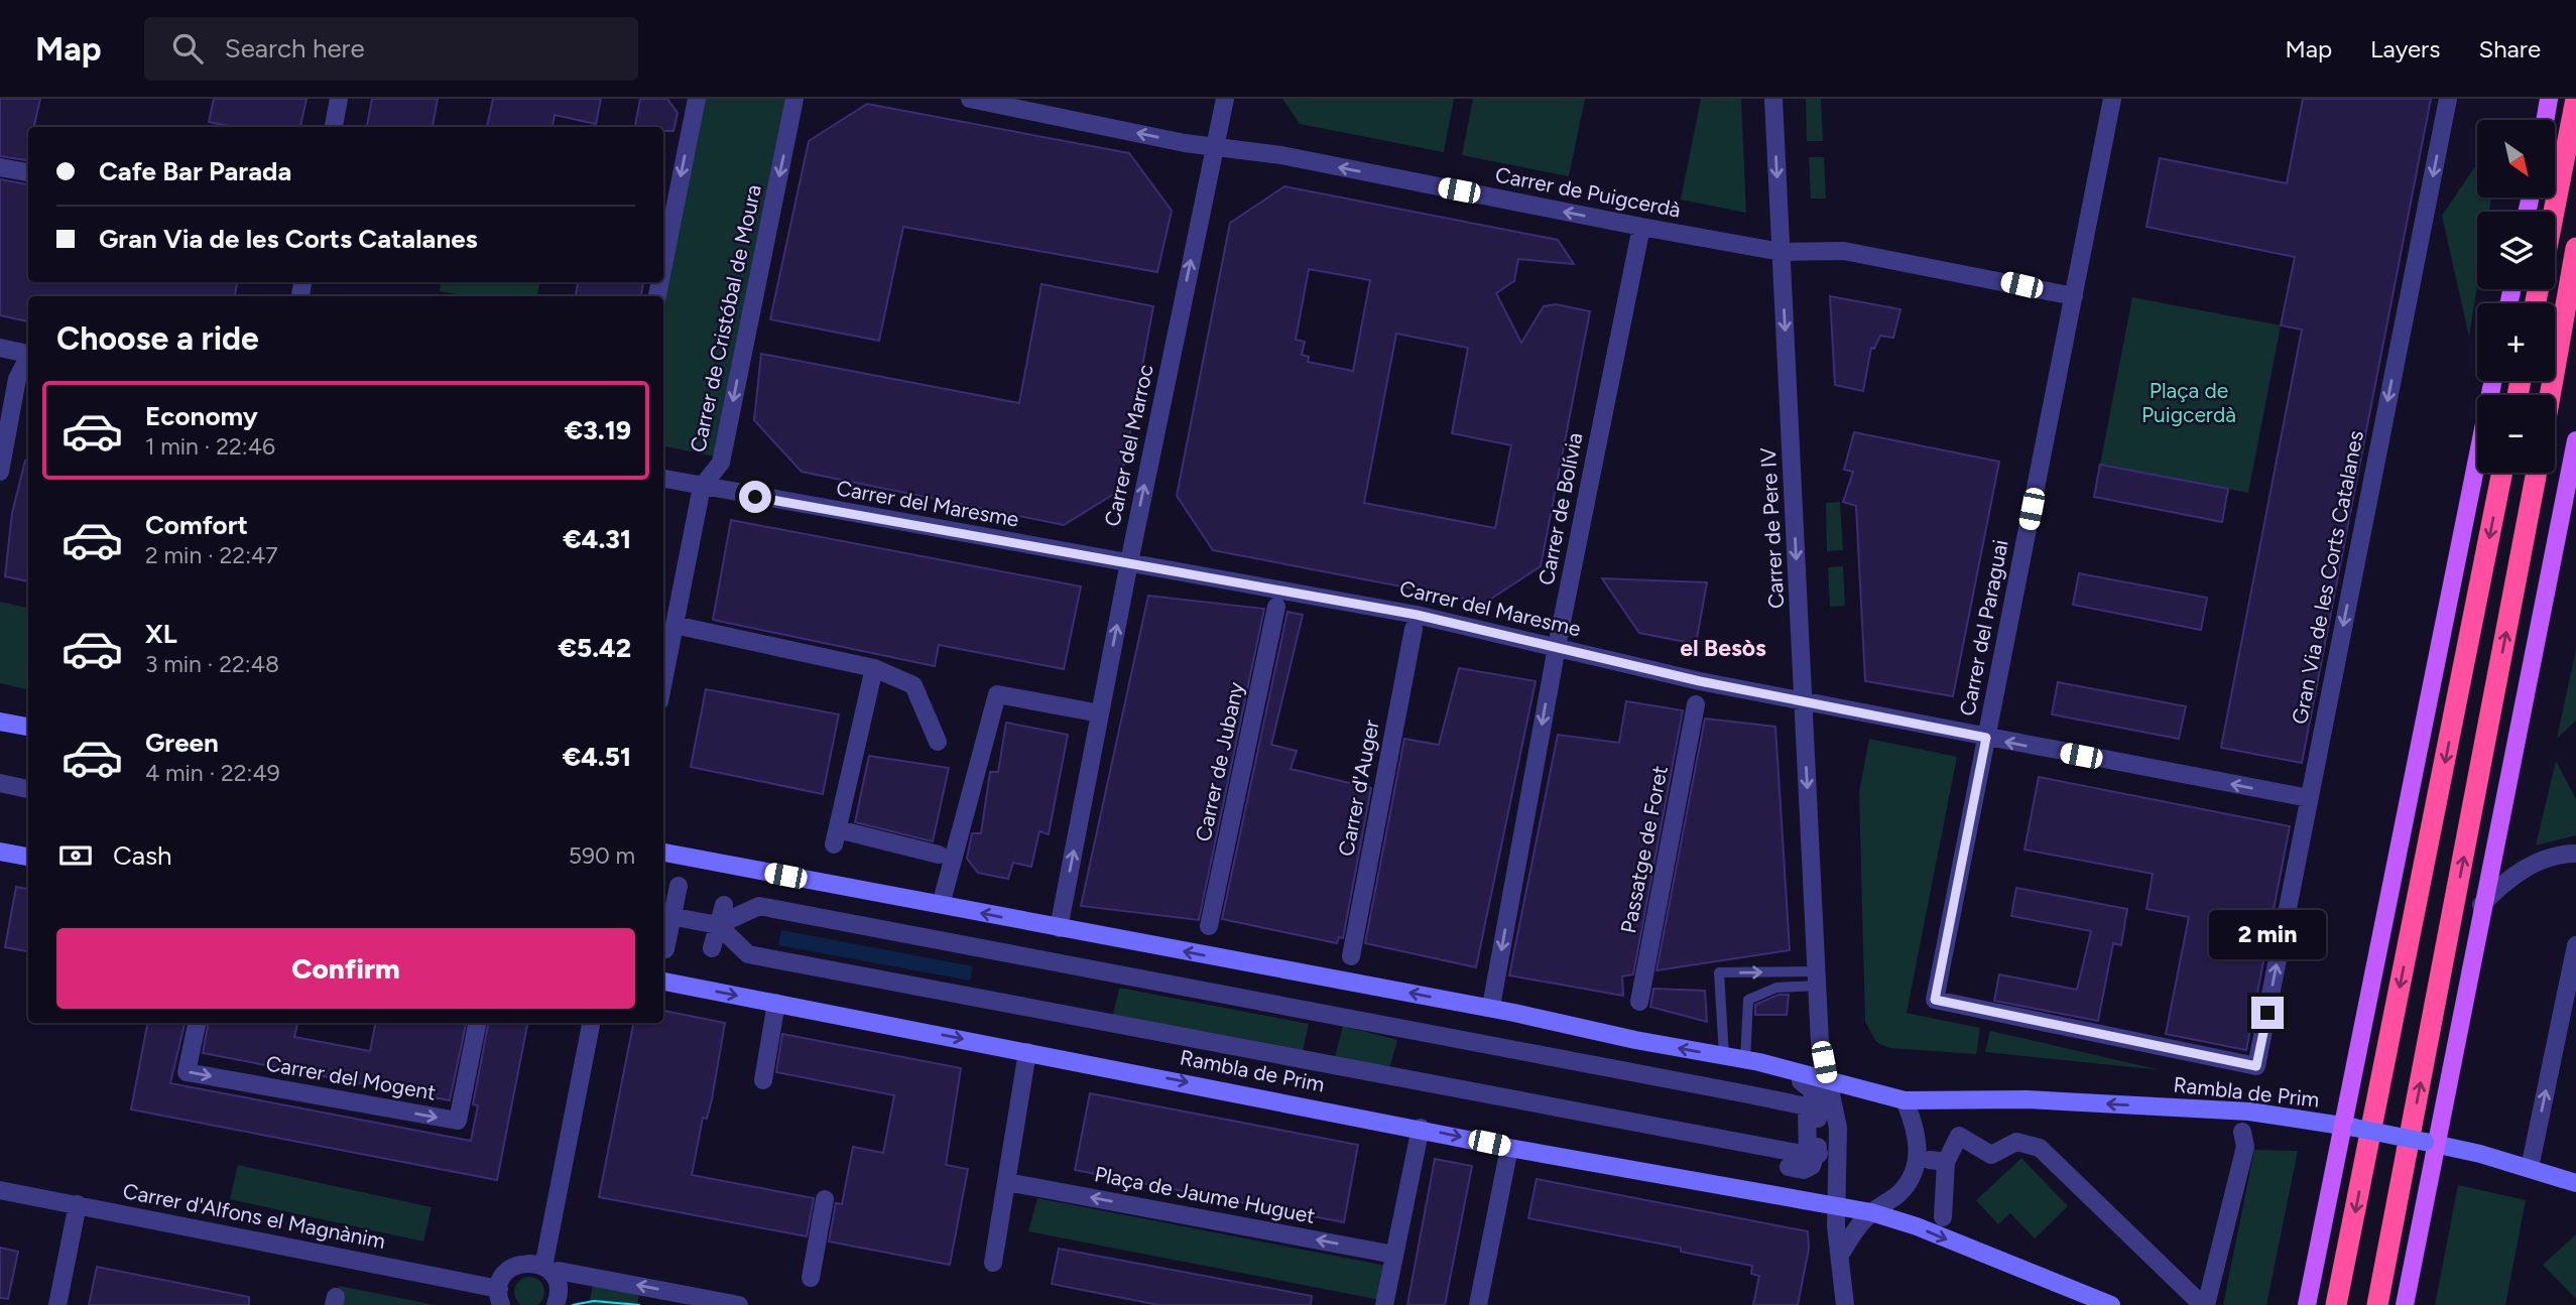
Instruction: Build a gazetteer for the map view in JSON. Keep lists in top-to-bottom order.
{
  "streets": {
    "main road": ["Rambla de Prim"],
    "street": [
      "Carrer de Puigcerdà",
      "Carrer de Cristóbal de Moura",
      "Carrer del Marroc",
      "Carrer del Maresme",
      "Carrer de Bolívia",
      "Carrer de Pere IV",
      "Gran Via de les Corts Catalanes",
      "Carrer del Paraguai",
      "Carrer de Jubany",
      "Carrer d'Auger",
      "Passatge de Foret",
      "Carrer del Mogent",
      "Plaça de Jaume Huguet",
      "Carrer d'Alfons el Magnànim"
    ]
  },
  "crossings": [
    ["Carrer de Puigcerdà", "Carrer del Marroc"],
    ["Carrer de Puigcerdà", "Carrer de Bolívia"],
    ["Carrer de Puigcerdà", "Carrer de Pere IV"],
    ["Carrer de Puigcerdà", "Carrer del Paraguai"],
    ["Carrer de Cristóbal de Moura", "Carrer del Maresme"],
    ["Carrer del Marroc", "Carrer del Maresme"],
    ["Carrer del Marroc", "Rambla de Prim"],
    ["Carrer del Maresme", "Carrer de Bolívia"],
    ["Carrer del Maresme", "Carrer de Pere IV"],
    ["Carrer del Maresme", "Gran Via de les Corts Catalanes"],
    ["Carrer del Maresme", "Carrer del Paraguai"],
    ["Carrer de Bolívia", "Rambla de Prim"],
    ["Carrer de Pere IV", "Rambla de Prim"],
    ["Gran Via de les Corts Catalanes", "Rambla de Prim"],
    ["Carrer del Paraguai", "Rambla de Prim"]
  ],
  "one_way": [
    "Carrer de Puigcerdà",
    "Carrer del Marroc",
    "Carrer de Bolívia",
    "Carrer de Pere IV",
    "Plaça de Jaume Huguet"
  ],
  "districts": ["el Besòs"],
  "parks": ["Plaça de Puigcerdà"],
  "north": "bottom right",
  "page": {
    "header": "Map",
    "search": "Search here",
    "nav": ["Map", "Layers", "Share"],
    "map_buttons": ["+", "−"],
    "banner": ["Cafe Bar Parada", "Gran Via de les Corts Catalanes"],
    "heading": "Choose a ride",
    "list": [
      {
        "name": "Economy",
        "note": "1 min · 22:46",
        "value": "€3.19"
      },
      {
        "name": "Comfort",
        "note": "2 min · 22:47",
        "value": "€4.31"
      },
      {
        "name": "XL",
        "note": "3 min · 22:48",
        "value": "€5.42"
      },
      {
        "name": "Green",
        "note": "4 min · 22:49",
        "value": "€4.51"
      }
    ],
    "pay": ["Cash", "590 m"],
    "bubble": "2 min",
    "buttons": "Confirm"
  }
}
